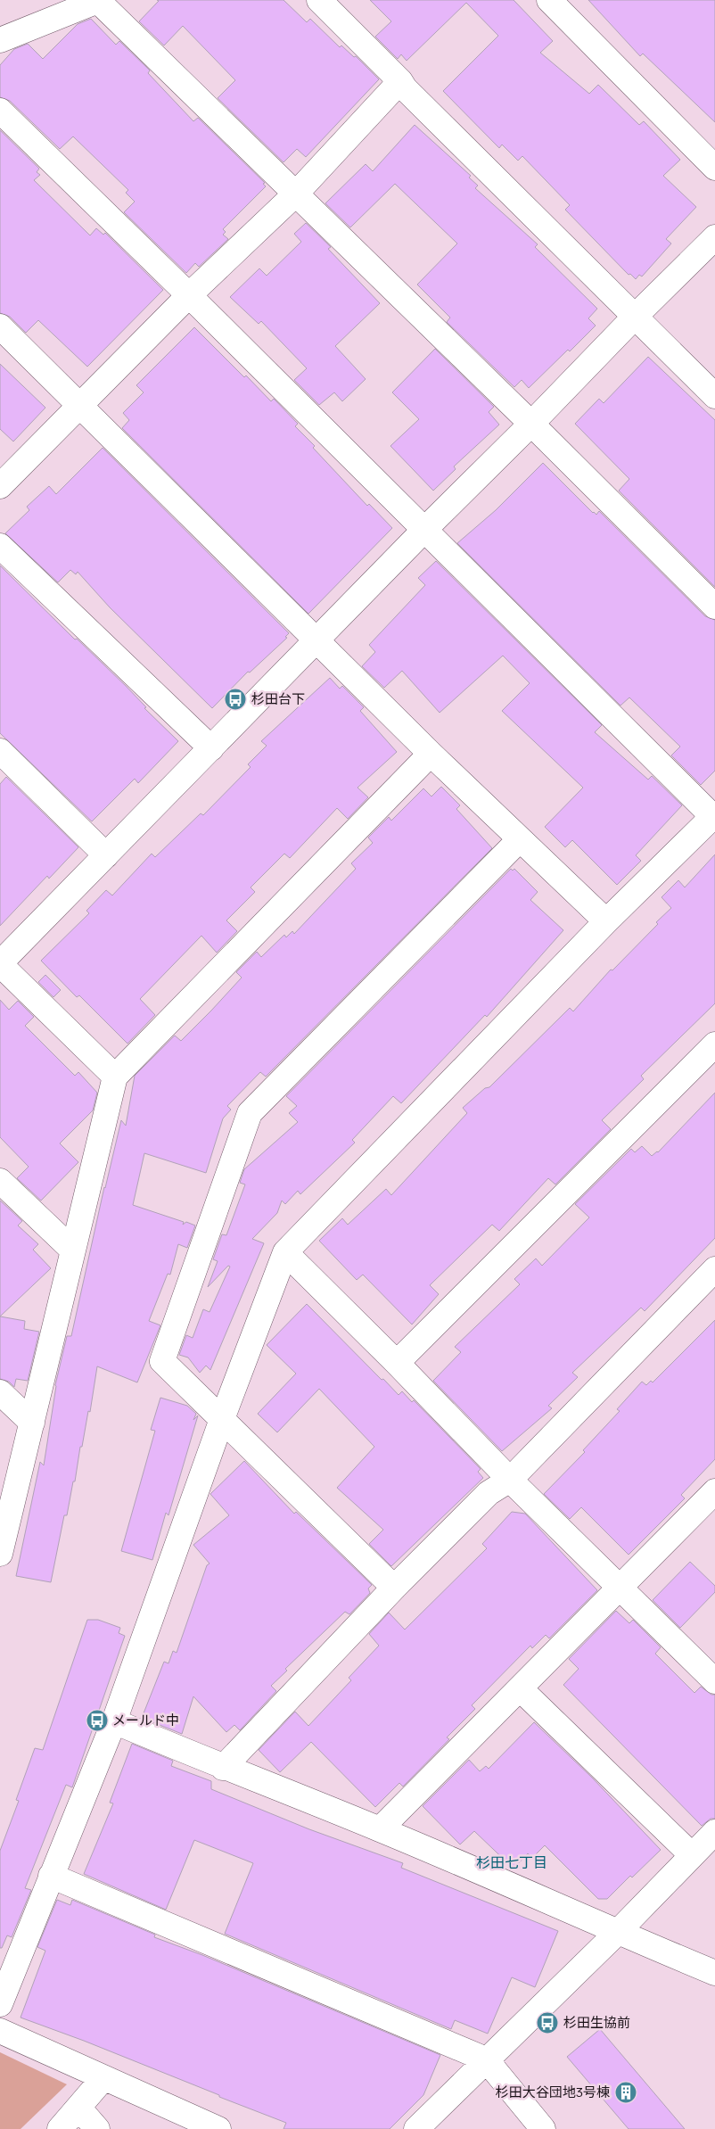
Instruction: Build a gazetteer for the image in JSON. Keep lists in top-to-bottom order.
{
  "districts": ["杉田七丁目"],
  "places": {
    "bus stop": ["杉田台下", "メールド中", "杉田生協前"],
    "building": ["杉田大谷団地3号棟"]
  }
}
